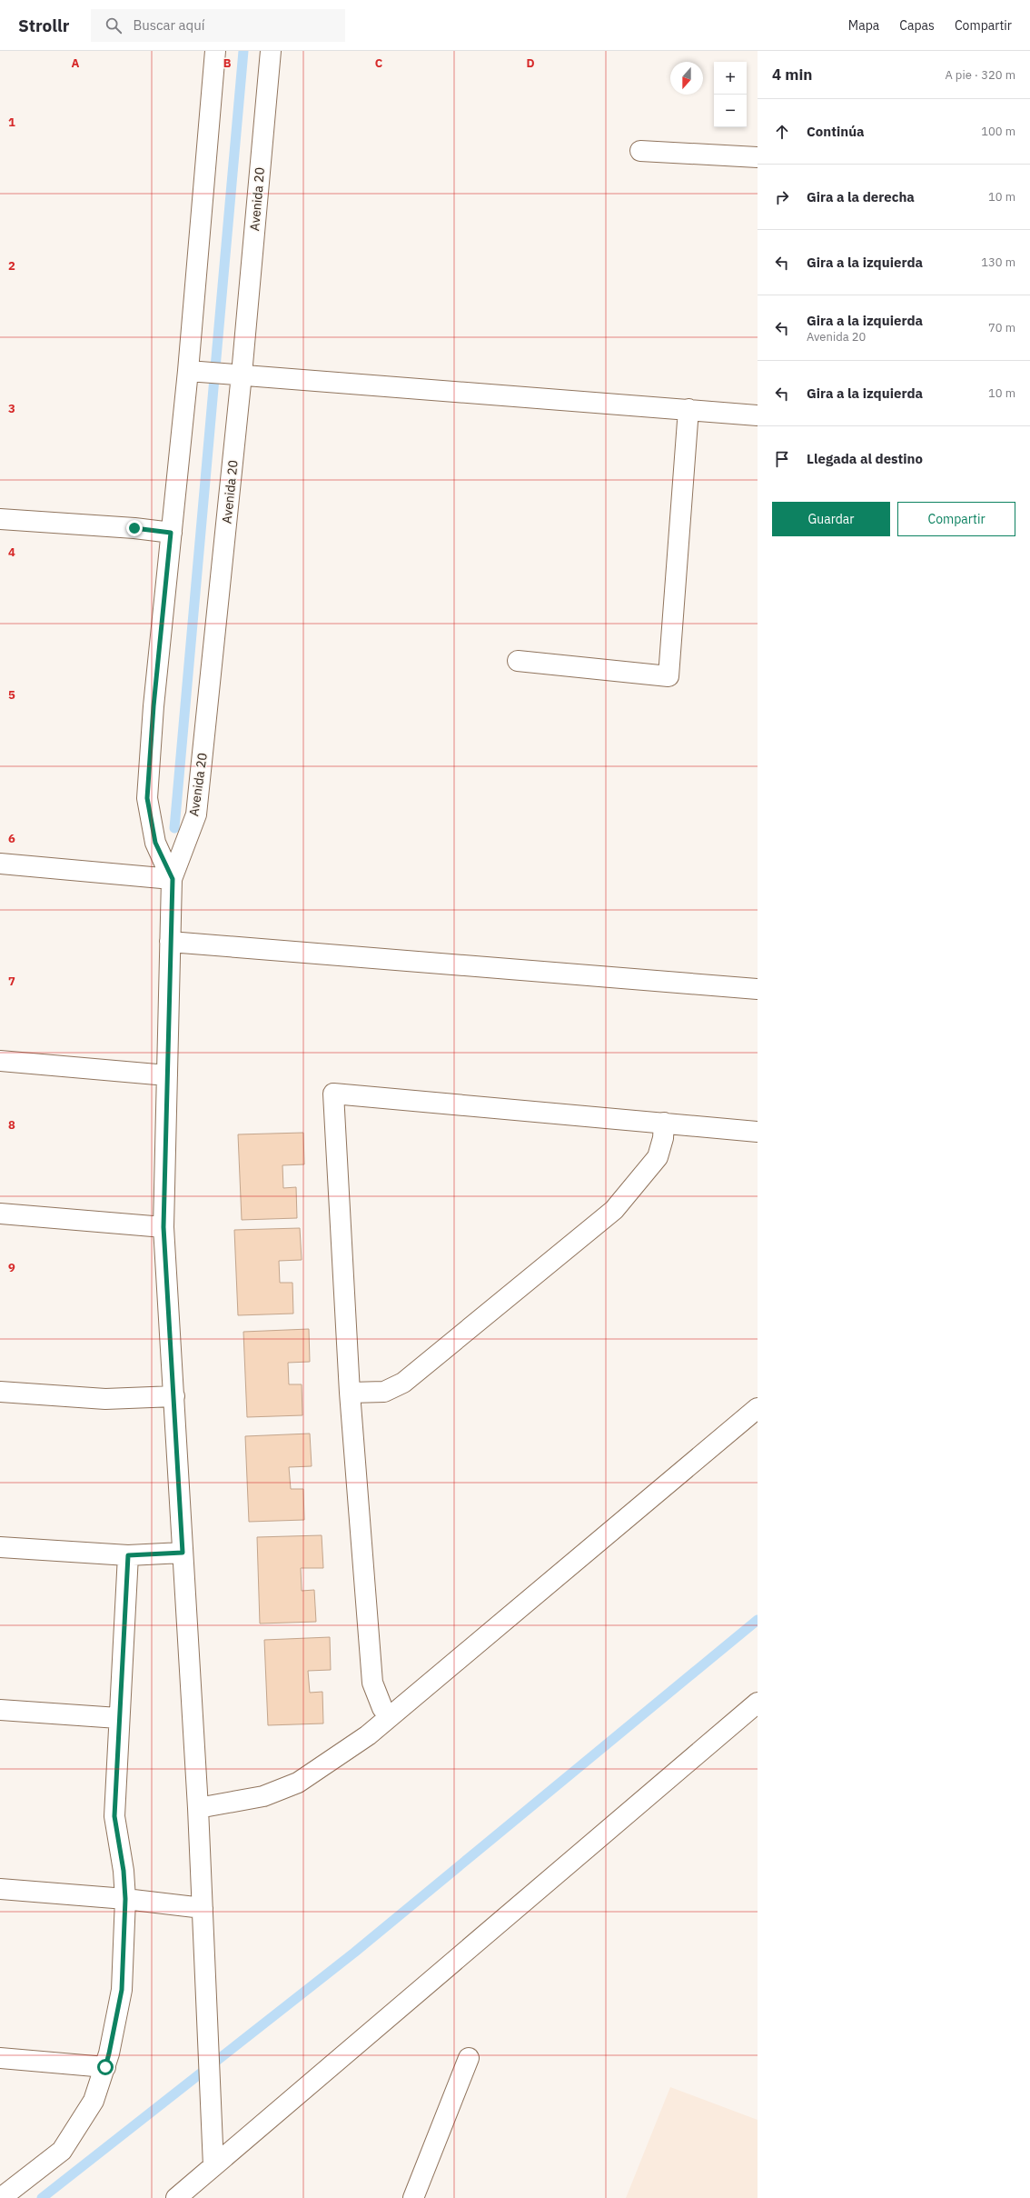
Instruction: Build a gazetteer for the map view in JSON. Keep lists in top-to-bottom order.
{
  "streets": {
    "street": ["Avenida 20"]
  },
  "north": "bottom",
  "page": {
    "header": "Strollr",
    "search": "Buscar aquí",
    "nav": ["Mapa", "Capas", "Compartir"],
    "heading": ["4 min", "A pie · 320 m"],
    "map_buttons": ["+", "−"],
    "list": [
      ["Continúa", "100 m"],
      ["Gira a la derecha", "10 m"],
      ["Gira a la izquierda", "130 m"],
      ["Gira a la izquierda", "Avenida 20", "70 m"],
      ["Gira a la izquierda", "10 m"],
      "Llegada al destino"
    ],
    "buttons": ["Guardar", "Compartir"]
  },
  "grid": {
    "columns": [
      "A",
      "B",
      "C",
      "D"
    ],
    "rows": [
      "1",
      "2",
      "3",
      "4",
      "5",
      "6",
      "7",
      "8",
      "9"
    ]
  }
}
